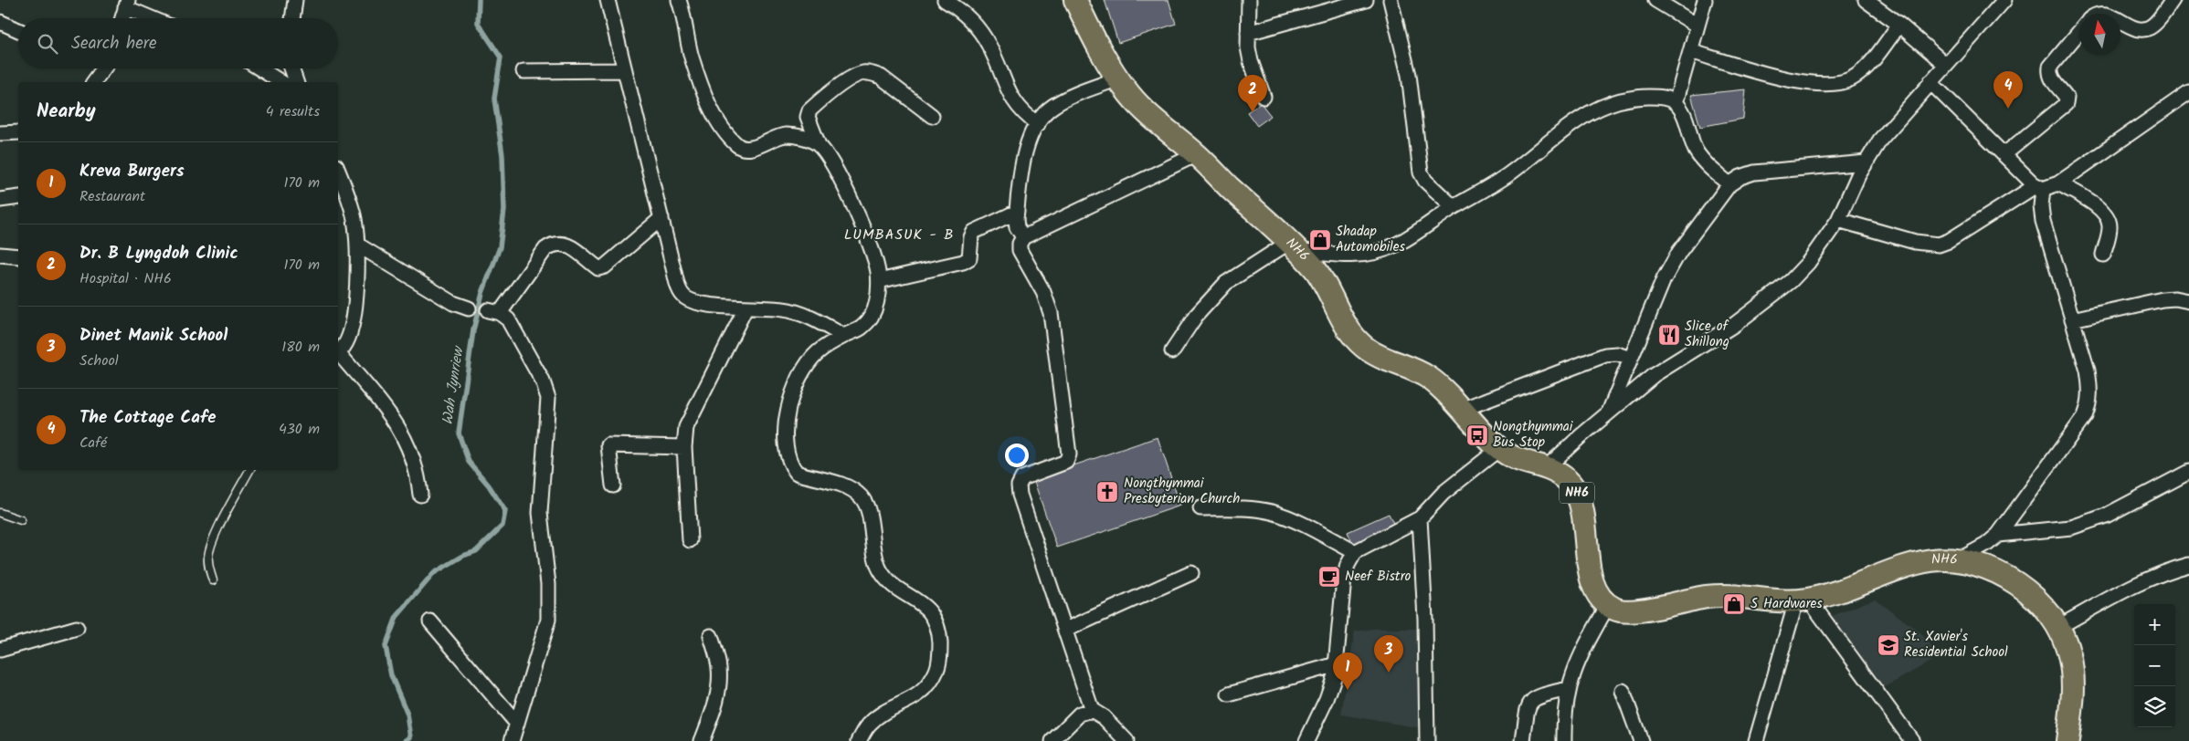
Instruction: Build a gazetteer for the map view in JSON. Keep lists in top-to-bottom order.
{
  "streets": {
    "highway": ["NH6"]
  },
  "districts": ["LUMBASUK - B"],
  "water": ["Wah Jynriew"],
  "places": {
    "shop": ["Shadap Automobiles", "S Hardwares"],
    "restaurant": ["Slice of Shillong"],
    "bus stop": ["Nongthymmai Bus Stop"],
    "church": ["Nongthymmai Presbyterian Church"],
    "cafe": ["Neef Bistro"],
    "school or university": ["St. Xavier's Residential School"]
  },
  "north": "top",
  "page": {
    "search": "Search here",
    "pins": [
      "4",
      "2",
      "3",
      "1"
    ],
    "heading": ["Nearby", "4 results"],
    "list": [
      {
        "mark": "1",
        "name": "Kreva Burgers",
        "note": "Restaurant",
        "value": "170 m"
      },
      {
        "mark": "2",
        "name": "Dr. B Lyngdoh Clinic",
        "note": "Hospital · NH6",
        "value": "170 m"
      },
      {
        "mark": "3",
        "name": "Dinet Manik School",
        "note": "School",
        "value": "180 m"
      },
      {
        "mark": "4",
        "name": "The Cottage Cafe",
        "note": "Café",
        "value": "430 m"
      }
    ],
    "map_buttons": ["+", "−"]
  }
}
